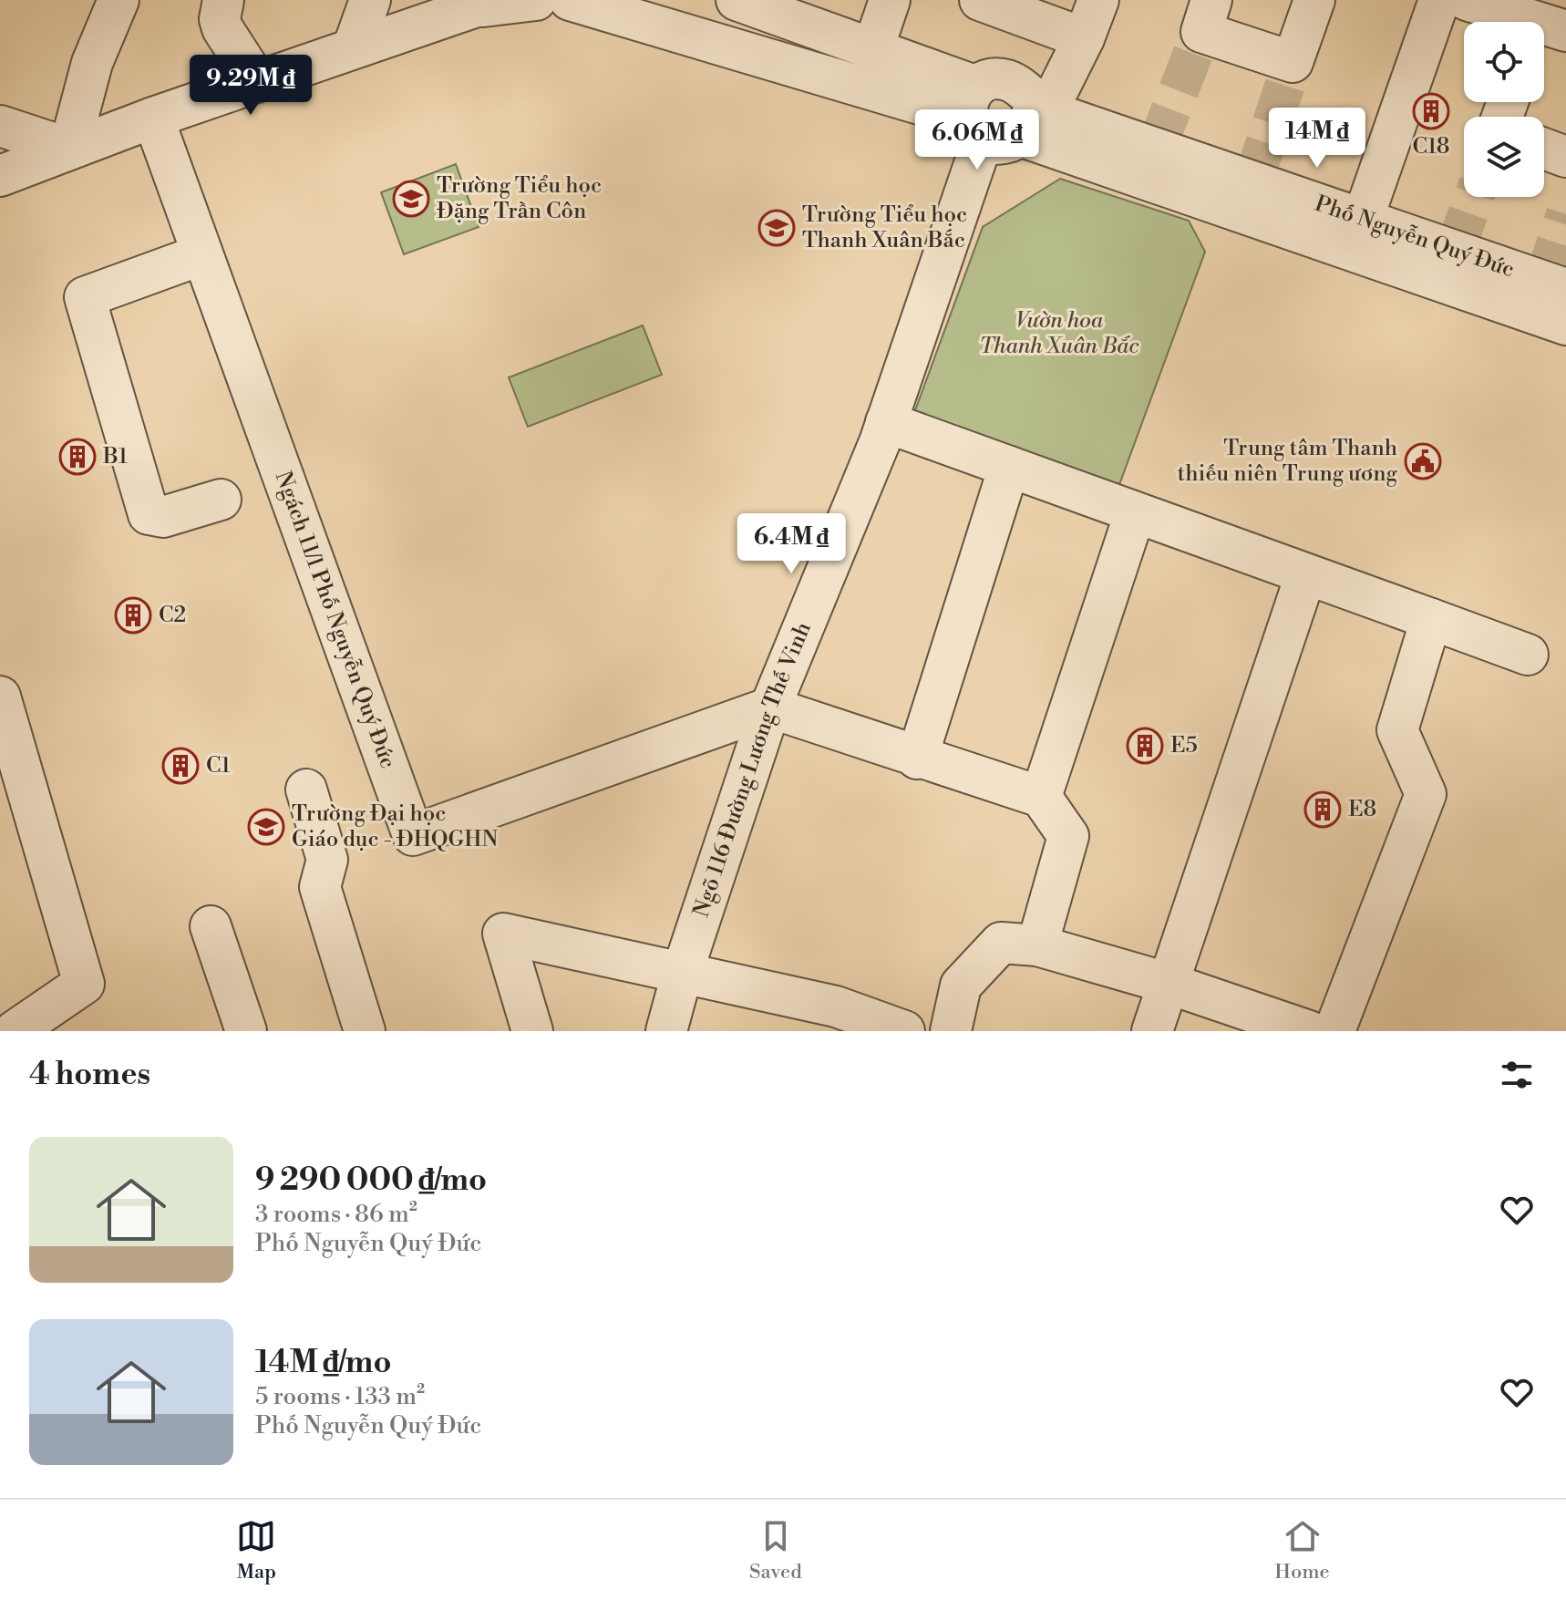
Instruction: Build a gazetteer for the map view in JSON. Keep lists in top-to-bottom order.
{
  "streets": {
    "street": ["Phố Nguyễn Quý Đức", "Ngách 11/1 Phố Nguyễn Quý Đức", "Ngõ 116 Đường Lương Thế Vinh"]
  },
  "crossings": [
    ["Phố Nguyễn Quý Đức", "Ngõ 116 Đường Lương Thế Vinh"],
    ["Ngách 11/1 Phố Nguyễn Quý Đức", "Ngõ 116 Đường Lương Thế Vinh"]
  ],
  "parks": ["Vườn hoa Thanh Xuân Bắc"],
  "places": {
    "building": [
      "C18",
      "B1",
      "C2",
      "E5",
      "C1",
      "E8"
    ],
    "school or university": ["Trường Tiểu học Đặng Trần Côn", "Trường Tiểu học Thanh Xuân Bắc", "Trường Đại học Giáo dục - ĐHQGHN"],
    "public building": ["Trung tâm Thanh thiếu niên Trung ương"]
  },
  "page": {
    "price": [
      "9.29M ₫",
      "14M ₫",
      "6.06M ₫",
      "6.4M ₫"
    ],
    "heading": "4 homes",
    "list": [
      {
        "name": "9 290 000 ₫/mo",
        "note": "3 rooms · 86 m² · Phố Nguyễn Quý Đức"
      },
      {
        "name": "14M ₫/mo",
        "note": "5 rooms · 133 m² · Phố Nguyễn Quý Đức"
      }
    ],
    "tabs": ["Map", "Saved", "Home"]
  }
}
